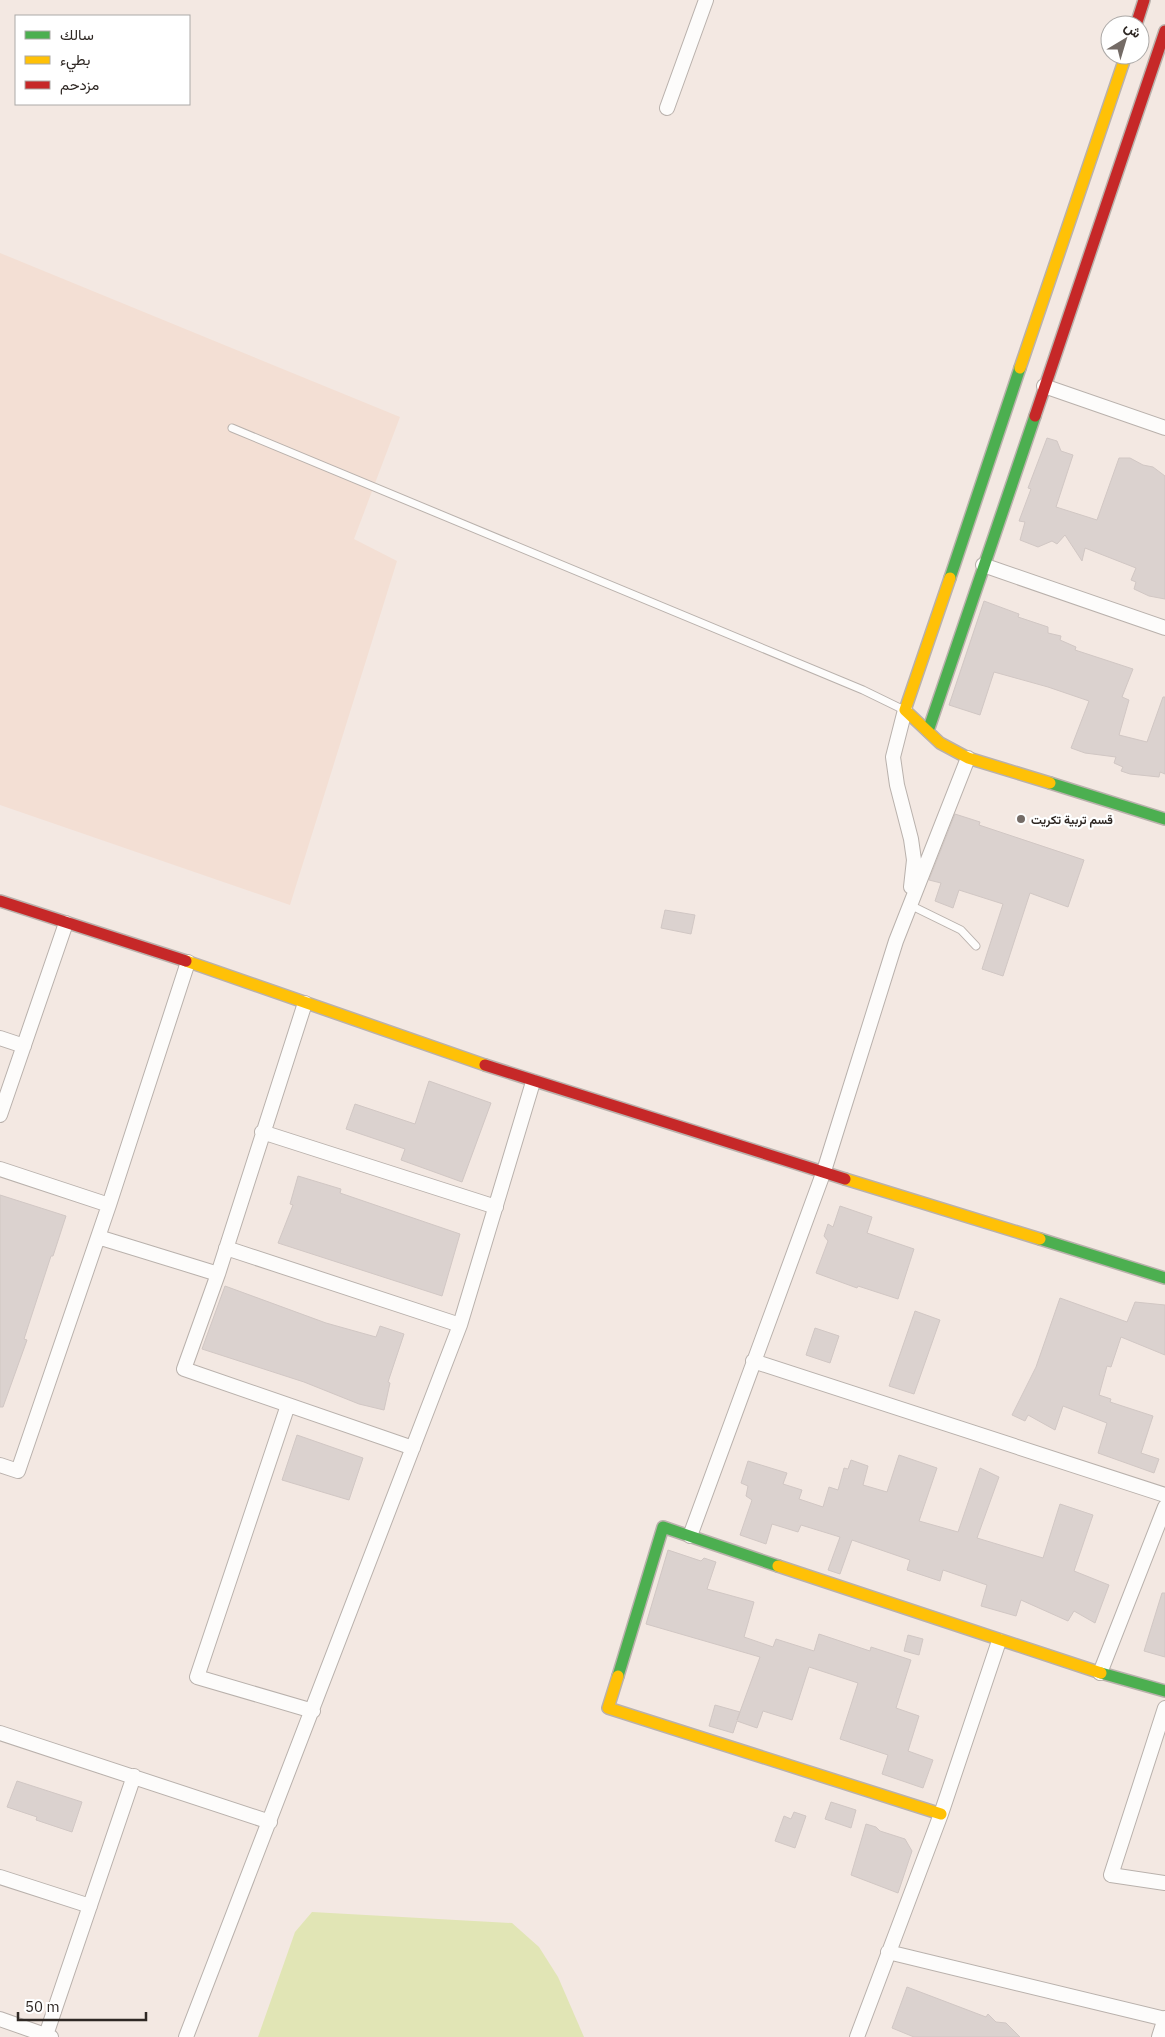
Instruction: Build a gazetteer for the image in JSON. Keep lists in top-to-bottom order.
{
  "places": ["قسم تربية تكريت"],
  "legend": ["سالك", "بطيء", "مزدحم"],
  "scale_bar": "50 m",
  "north": "top right"
}
